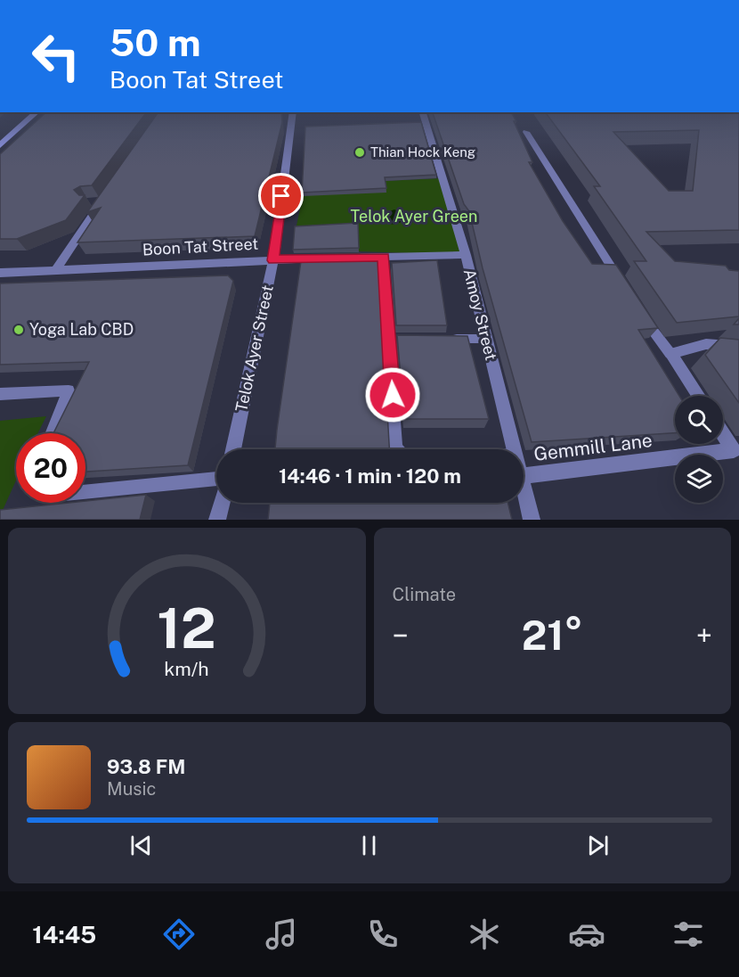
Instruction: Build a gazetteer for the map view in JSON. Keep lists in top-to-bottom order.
{
  "streets": {
    "street": [
      "Boon Tat Street",
      "Amoy Street",
      "Telok Ayer Street",
      "Gemmill Lane"
    ]
  },
  "crossings": [
    ["Boon Tat Street", "Amoy Street"],
    ["Boon Tat Street", "Telok Ayer Street"]
  ],
  "parks": ["Telok Ayer Green"],
  "places": ["Thian Hock Keng", "Yoga Lab CBD"],
  "page": {
    "turn": ["50 m", "Boon Tat Street"],
    "limit": "20",
    "trip": "14:46 · 1 min · 120 m",
    "tile": "Climate",
    "heat": ["−", "21°", "+"],
    "song": ["93.8 FM", "Music"],
    "tabs": "14:45",
    "gauge": ["12", "km/h"]
  }
}
